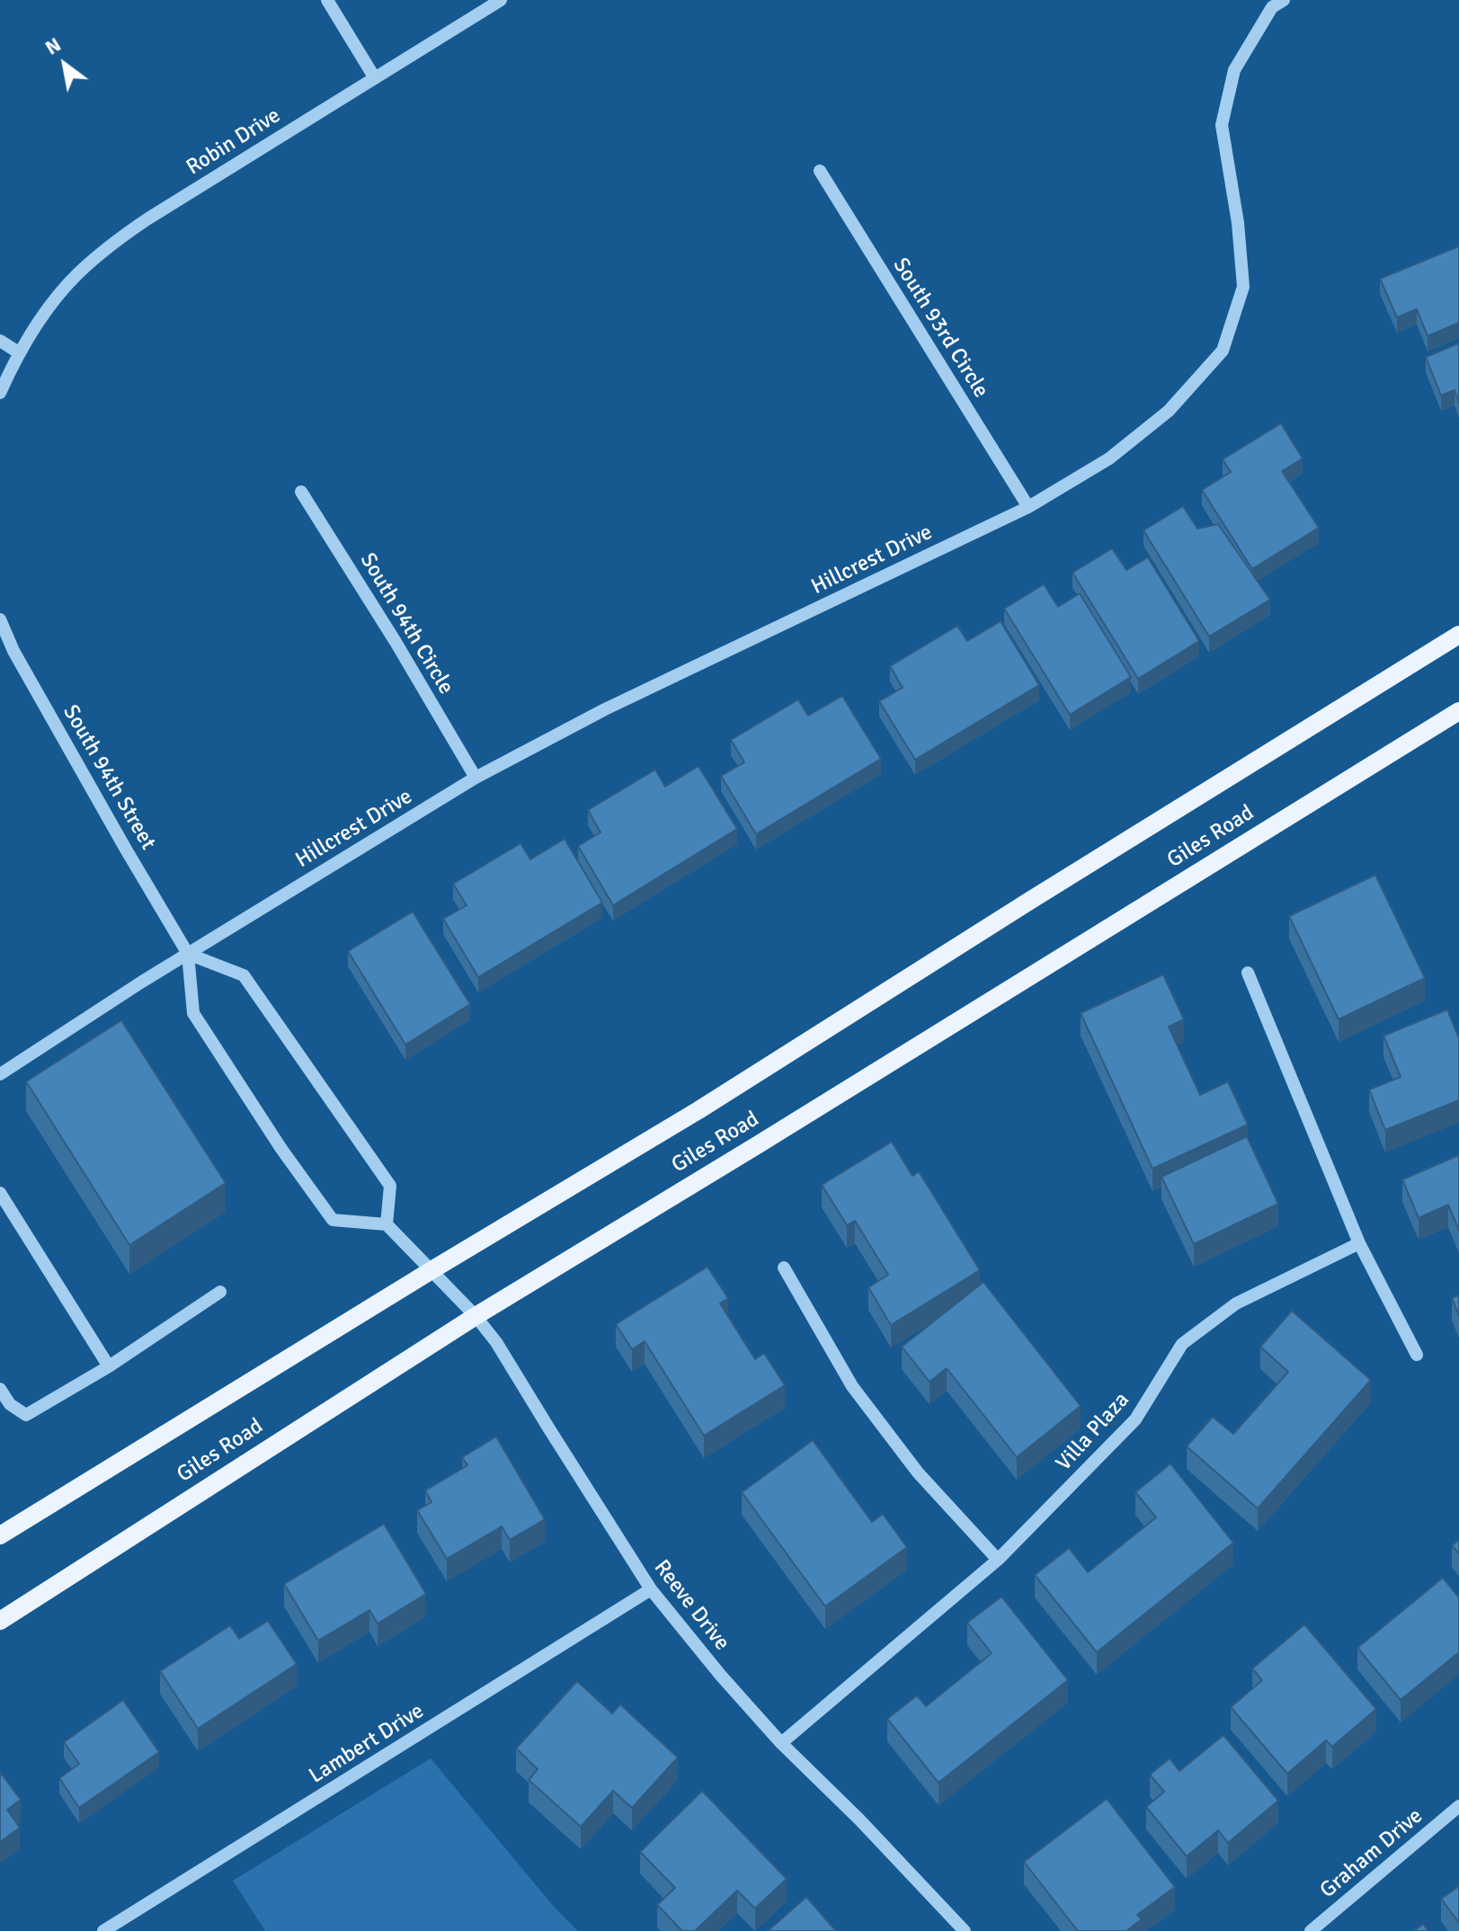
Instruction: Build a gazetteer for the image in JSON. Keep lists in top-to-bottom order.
{
  "streets": {
    "main road": ["Giles Road"],
    "street": [
      "Robin Drive",
      "South 93rd Circle",
      "Hillcrest Drive",
      "South 94th Circle",
      "South 94th Street",
      "Villa Plaza",
      "Reeve Drive",
      "Lambert Drive",
      "Graham Drive"
    ]
  },
  "crossings": [
    ["South 93rd Circle", "Hillcrest Drive"],
    ["Hillcrest Drive", "South 94th Circle"],
    ["Hillcrest Drive", "South 94th Street"],
    ["Giles Road", "Reeve Drive"],
    ["Villa Plaza", "Reeve Drive"],
    ["Reeve Drive", "Lambert Drive"]
  ],
  "north": "top left"
}
